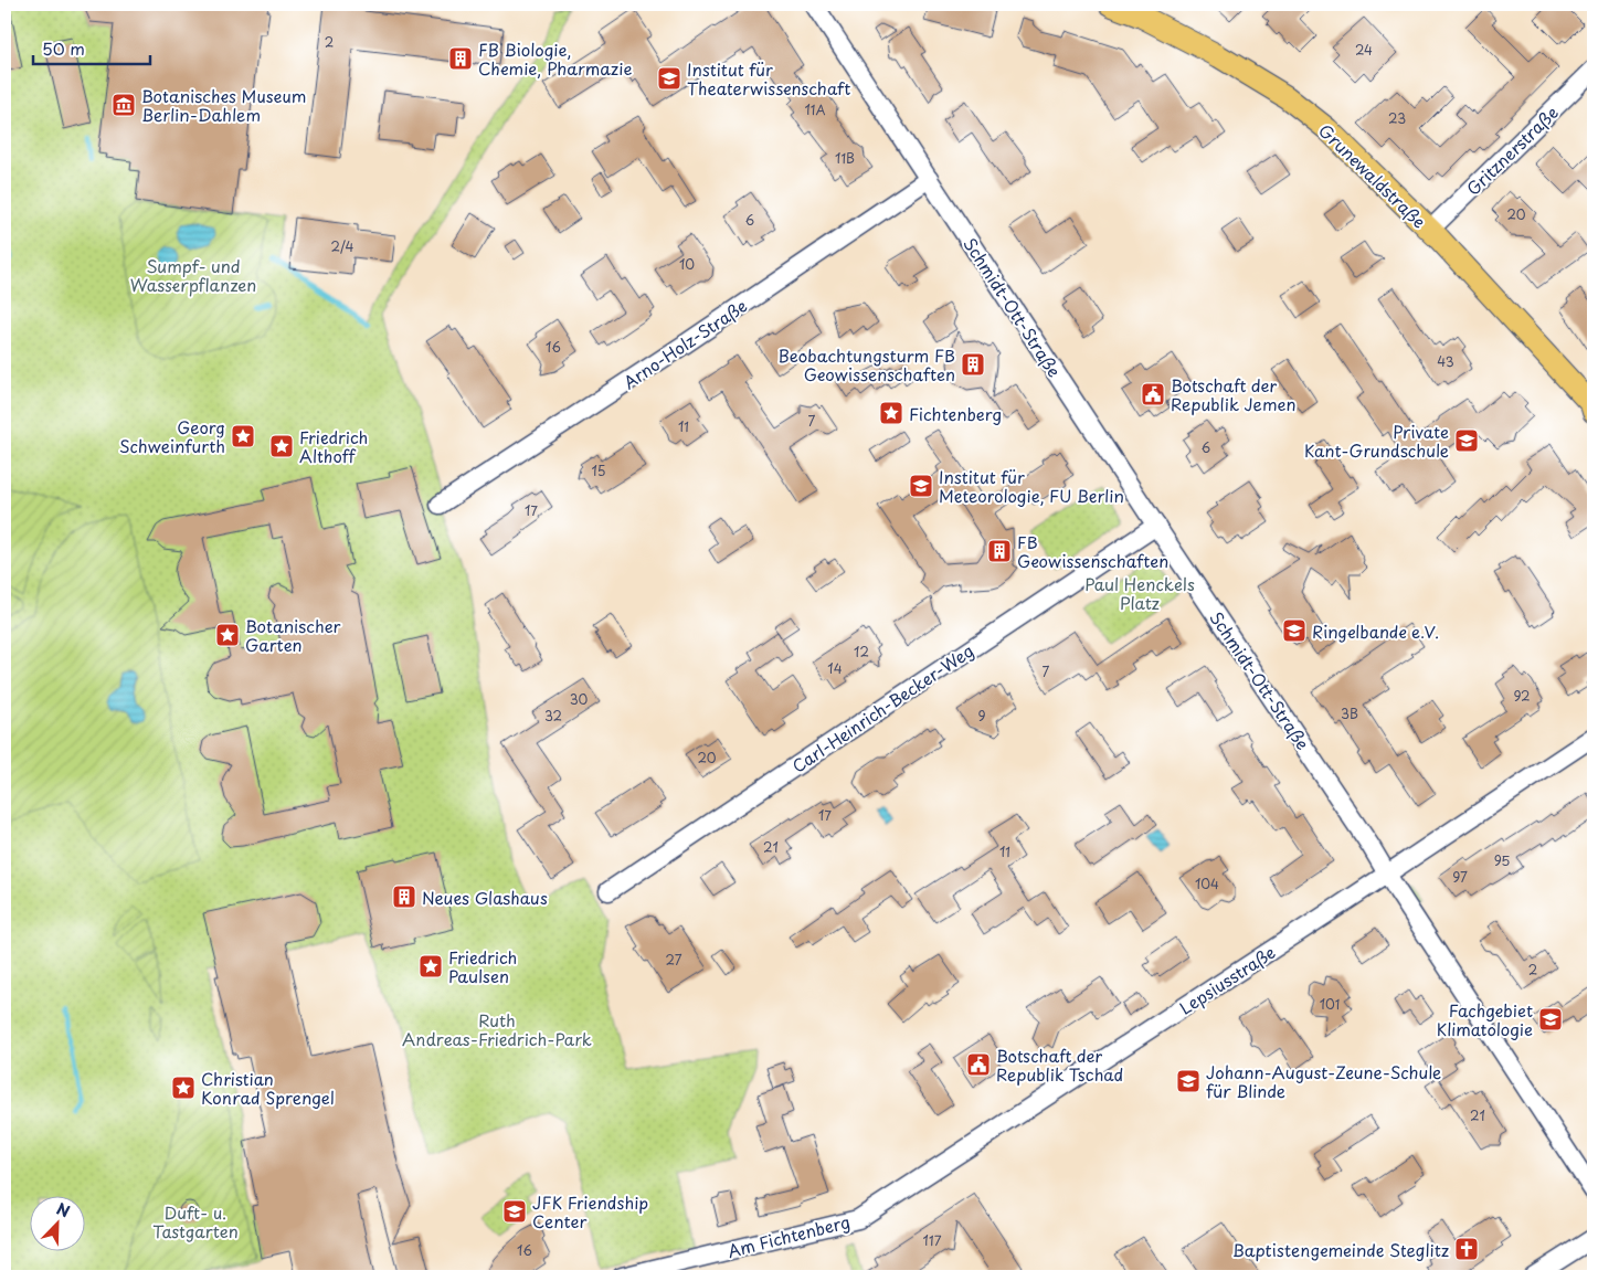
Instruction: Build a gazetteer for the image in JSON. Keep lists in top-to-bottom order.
{
  "streets": {
    "main road": ["Grunewaldstraße"],
    "street": [
      "Gritznerstraße",
      "Schmidt-Ott-Straße",
      "Arno-Holz-Straße",
      "Carl-Heinrich-Becker-Weg",
      "Lepsiusstraße",
      "Am Fichtenberg"
    ]
  },
  "crossings": [
    ["Gritznerstraße", "Grunewaldstraße"],
    ["Schmidt-Ott-Straße", "Arno-Holz-Straße"],
    ["Schmidt-Ott-Straße", "Carl-Heinrich-Becker-Weg"],
    ["Schmidt-Ott-Straße", "Lepsiusstraße"],
    ["Lepsiusstraße", "Am Fichtenberg"]
  ],
  "parks": [
    "Sumpf- und Wasserpflanzen",
    "Paul Henckels Platz",
    "Ruth Andreas-Friedrich-Park",
    "Duft- u. Tastgarten"
  ],
  "places": {
    "building": [
      "FB Biologie, Chemie, Pharmazie",
      "Beobachtungsturm FB Geowissenschaften",
      "FB Geowissenschaften",
      "Neues Glashaus"
    ],
    "school or university": [
      "Institut für Theaterwissenschaft",
      "Private Kant-Grundschule",
      "Institut für Meteorologie, FU Berlin",
      "Ringelbande e.V.",
      "Fachgebiet Klimatologie",
      "Johann-August-Zeune-Schule für Blinde",
      "JFK Friendship Center"
    ],
    "museum": ["Botanisches Museum Berlin-Dahlem"],
    "public building": ["Botschaft der Republik Jemen", "Botschaft der Republik Tschad"],
    "place": [
      "Fichtenberg",
      "Georg Schweinfurth",
      "Friedrich Althoff",
      "Botanischer Garten",
      "Friedrich Paulsen",
      "Christian Konrad Sprengel"
    ],
    "church": ["Baptistengemeinde Steglitz"]
  },
  "house_numbers": [
    "2",
    "24",
    "11A",
    "23",
    "11B",
    "20",
    "6",
    "2/4",
    "10",
    "16",
    "43",
    "7",
    "11",
    "6",
    "15",
    "17",
    "12",
    "14",
    "7",
    "92",
    "30",
    "3B",
    "32",
    "9",
    "20",
    "17",
    "21",
    "11",
    "95",
    "97",
    "104",
    "27",
    "2",
    "101",
    "21",
    "117",
    "16"
  ],
  "scale_bar": "50 m",
  "north": "top right"
}
